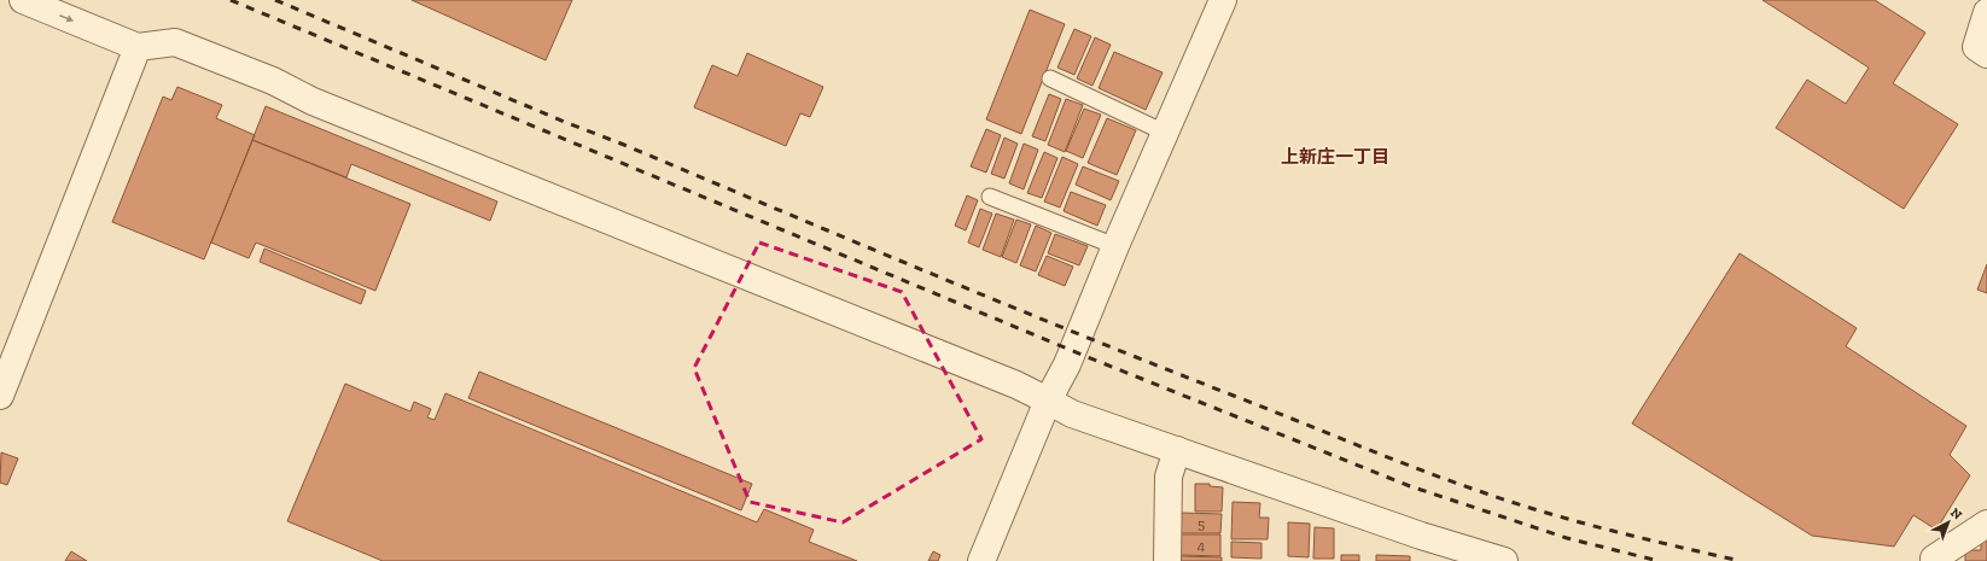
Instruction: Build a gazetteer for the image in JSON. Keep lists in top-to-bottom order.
{
  "districts": ["上新庄一丁目"],
  "house_numbers": ["5", "4"],
  "north": "top right"
}
